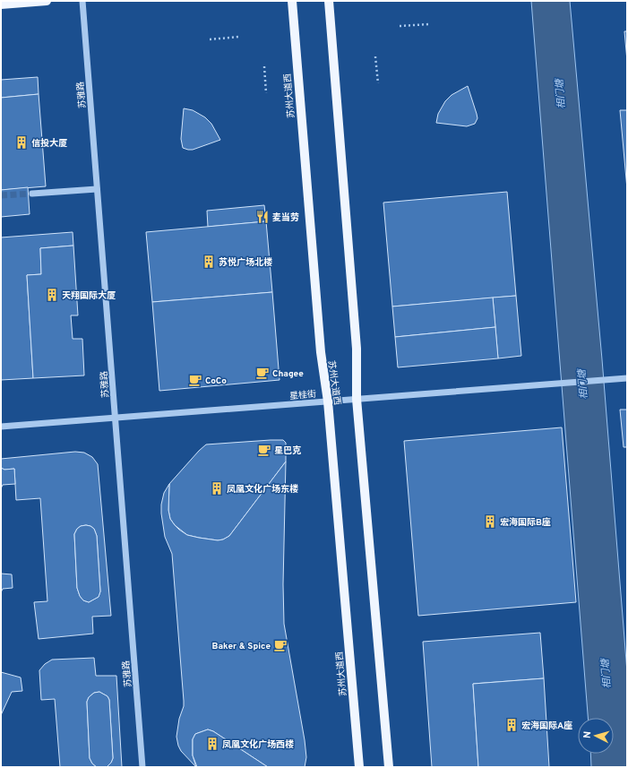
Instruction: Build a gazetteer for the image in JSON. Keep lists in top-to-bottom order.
{
  "streets": {
    "main road": ["苏州大道西"],
    "street": ["苏雅路", "星桂街"]
  },
  "crossings": [
    ["苏雅路", "星桂街"],
    ["苏州大道西", "星桂街"]
  ],
  "water": ["相门塘"],
  "places": {
    "building": [
      "信投大厦",
      "苏悦广场北楼",
      "天翔国际大厦",
      "凤凰文化广场东楼",
      "宏海国际B座",
      "宏海国际A座",
      "凤凰文化广场西楼"
    ],
    "restaurant": ["麦当劳"],
    "cafe": [
      "Chagee",
      "CoCo",
      "星巴克",
      "Baker & Spice"
    ]
  },
  "north": "left"
}
